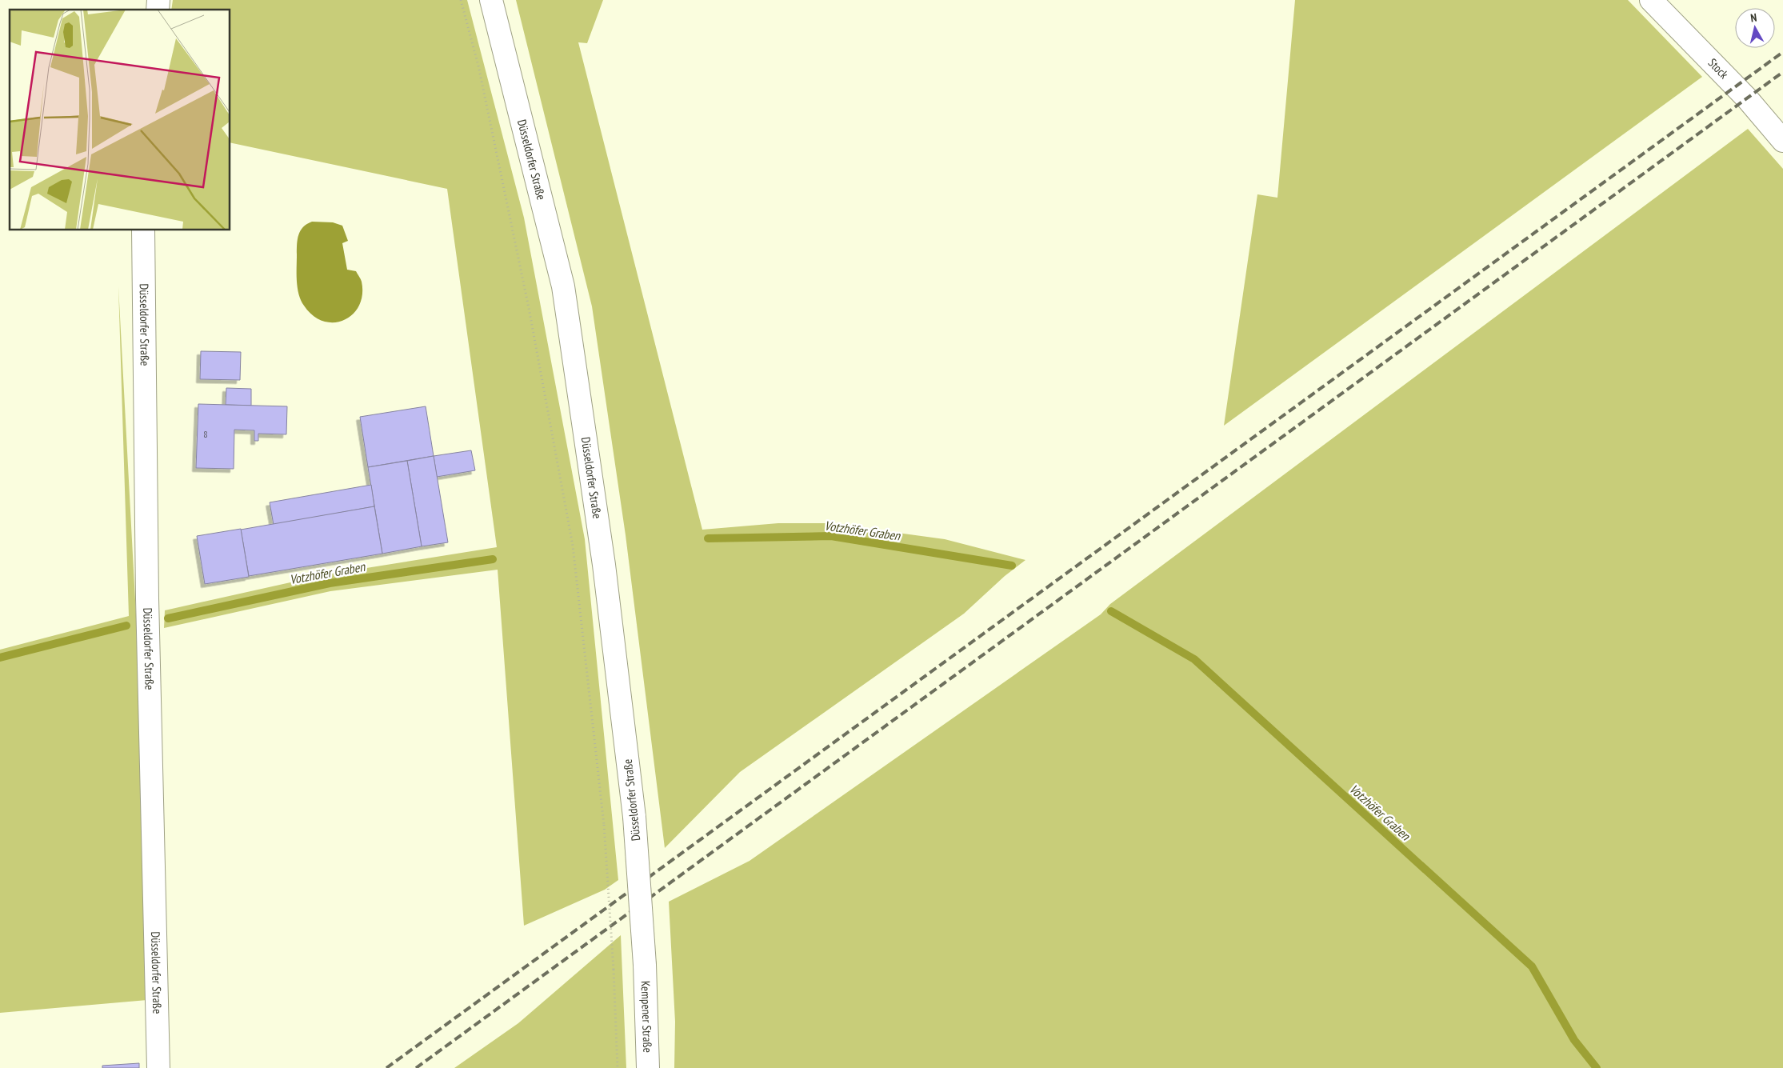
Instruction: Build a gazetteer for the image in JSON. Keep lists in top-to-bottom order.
{
  "streets": {
    "main road": ["Stock", "Düsseldorfer Straße", "Kempener Straße"]
  },
  "crossings": [
    ["Düsseldorfer Straße", "Kempener Straße"]
  ],
  "water": ["Votzhöfer Graben"],
  "house_numbers": ["8"],
  "north": "top"
}
